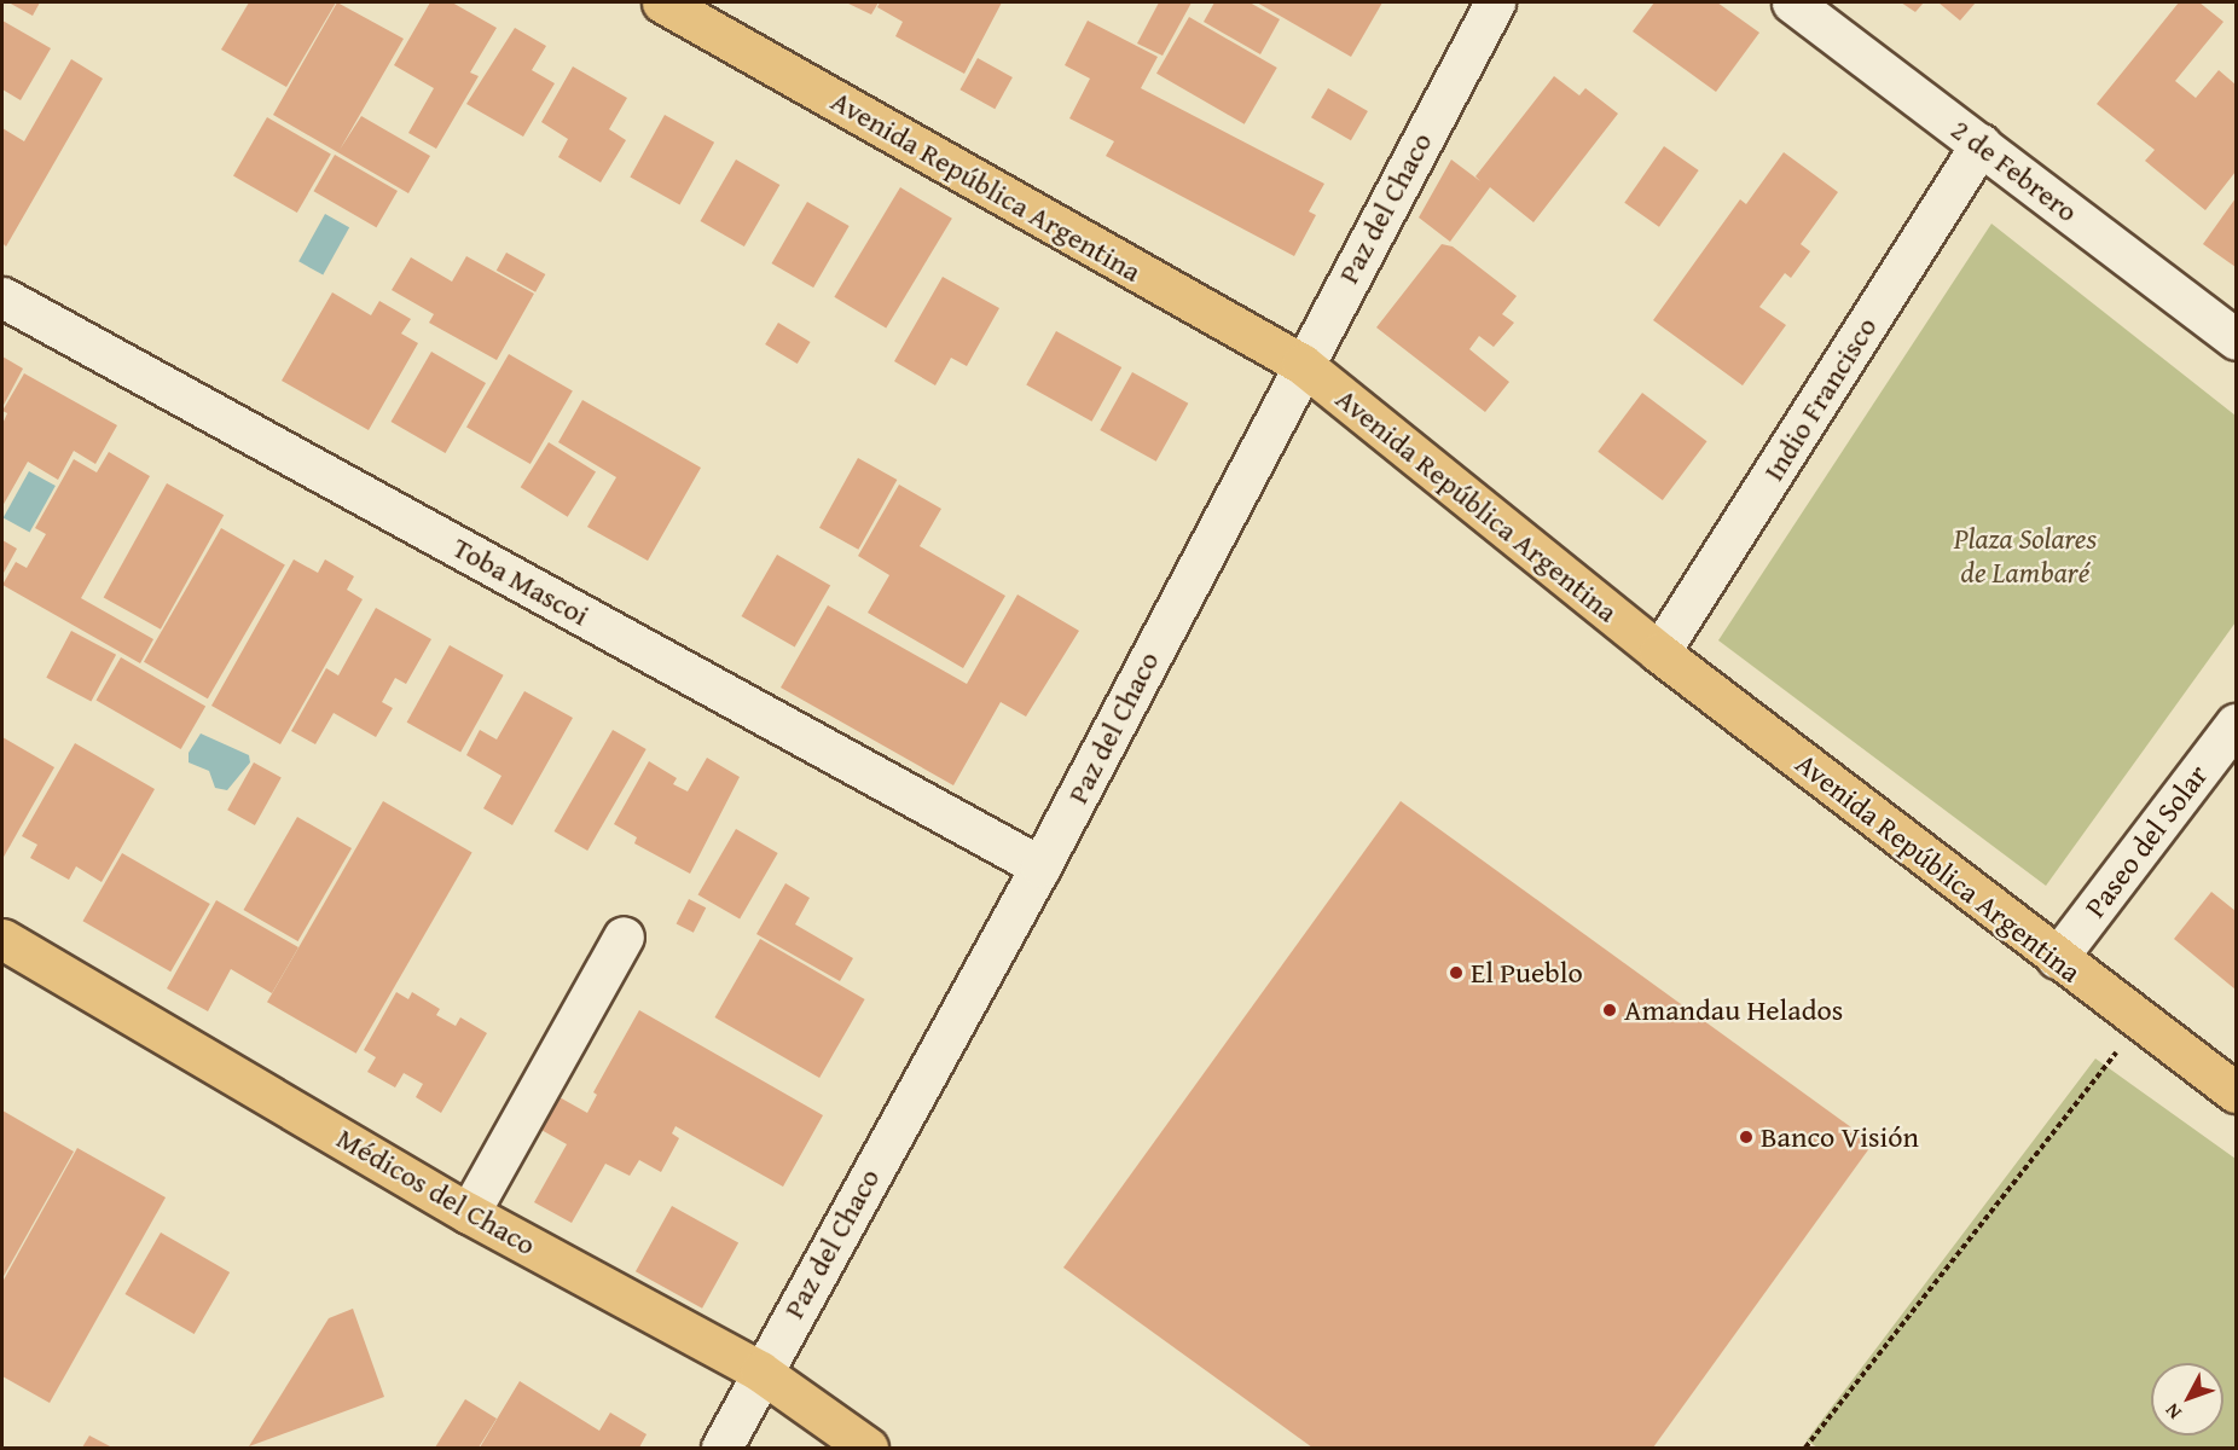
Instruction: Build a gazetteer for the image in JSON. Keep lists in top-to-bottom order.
{
  "streets": {
    "main road": ["Avenida República Argentina", "Médicos del Chaco"],
    "street": [
      "2 de Febrero",
      "Paz del Chaco",
      "Indio Francisco",
      "Toba Mascoi",
      "Paseo del Solar"
    ]
  },
  "crossings": [
    ["2 de Febrero", "Indio Francisco"],
    ["Avenida República Argentina", "Paz del Chaco"],
    ["Avenida República Argentina", "Indio Francisco"],
    ["Avenida República Argentina", "Paseo del Solar"],
    ["Paz del Chaco", "Toba Mascoi"],
    ["Paz del Chaco", "Médicos del Chaco"]
  ],
  "parks": ["Plaza Solares de Lambaré"],
  "places": ["El Pueblo", "Amandau Helados", "Banco Visión"],
  "north": "bottom left"
}
